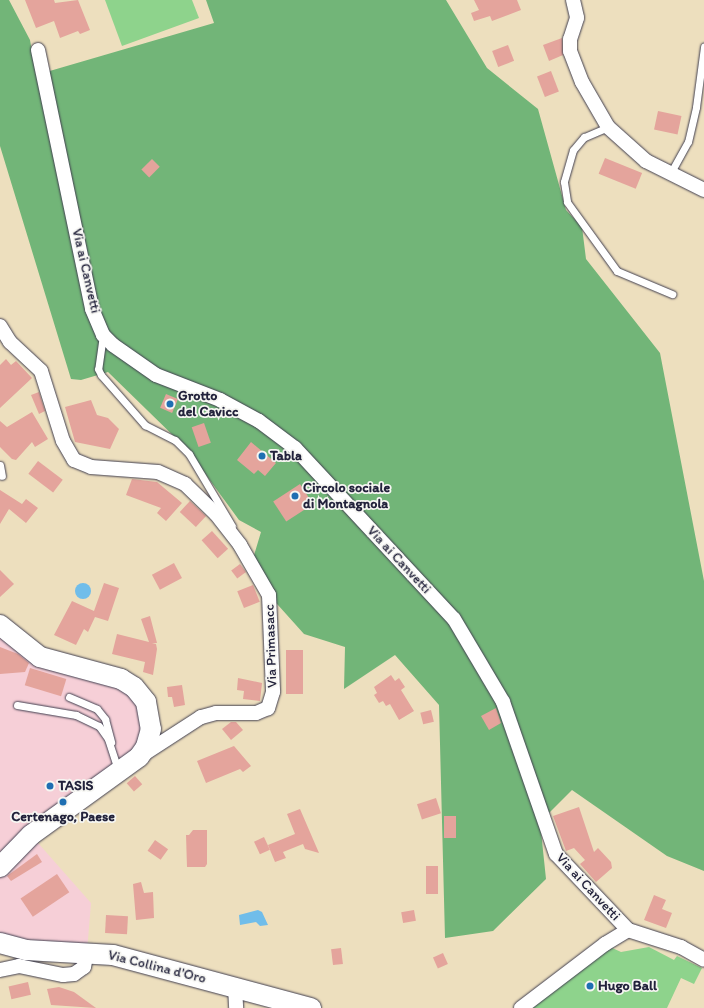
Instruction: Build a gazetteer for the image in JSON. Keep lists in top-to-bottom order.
{
  "streets": {
    "street": ["Via ai Canvetti", "Via Primasacc", "Via Collina d'Oro"]
  },
  "crossings": [
    ["Via ai Canvetti", "Via Primasacc"]
  ],
  "places": [
    "Grotto del Cavicc",
    "Tabla",
    "Circolo sociale di Montagnola",
    "TASIS",
    "Certenago, Paese",
    "Hugo Ball"
  ]
}
